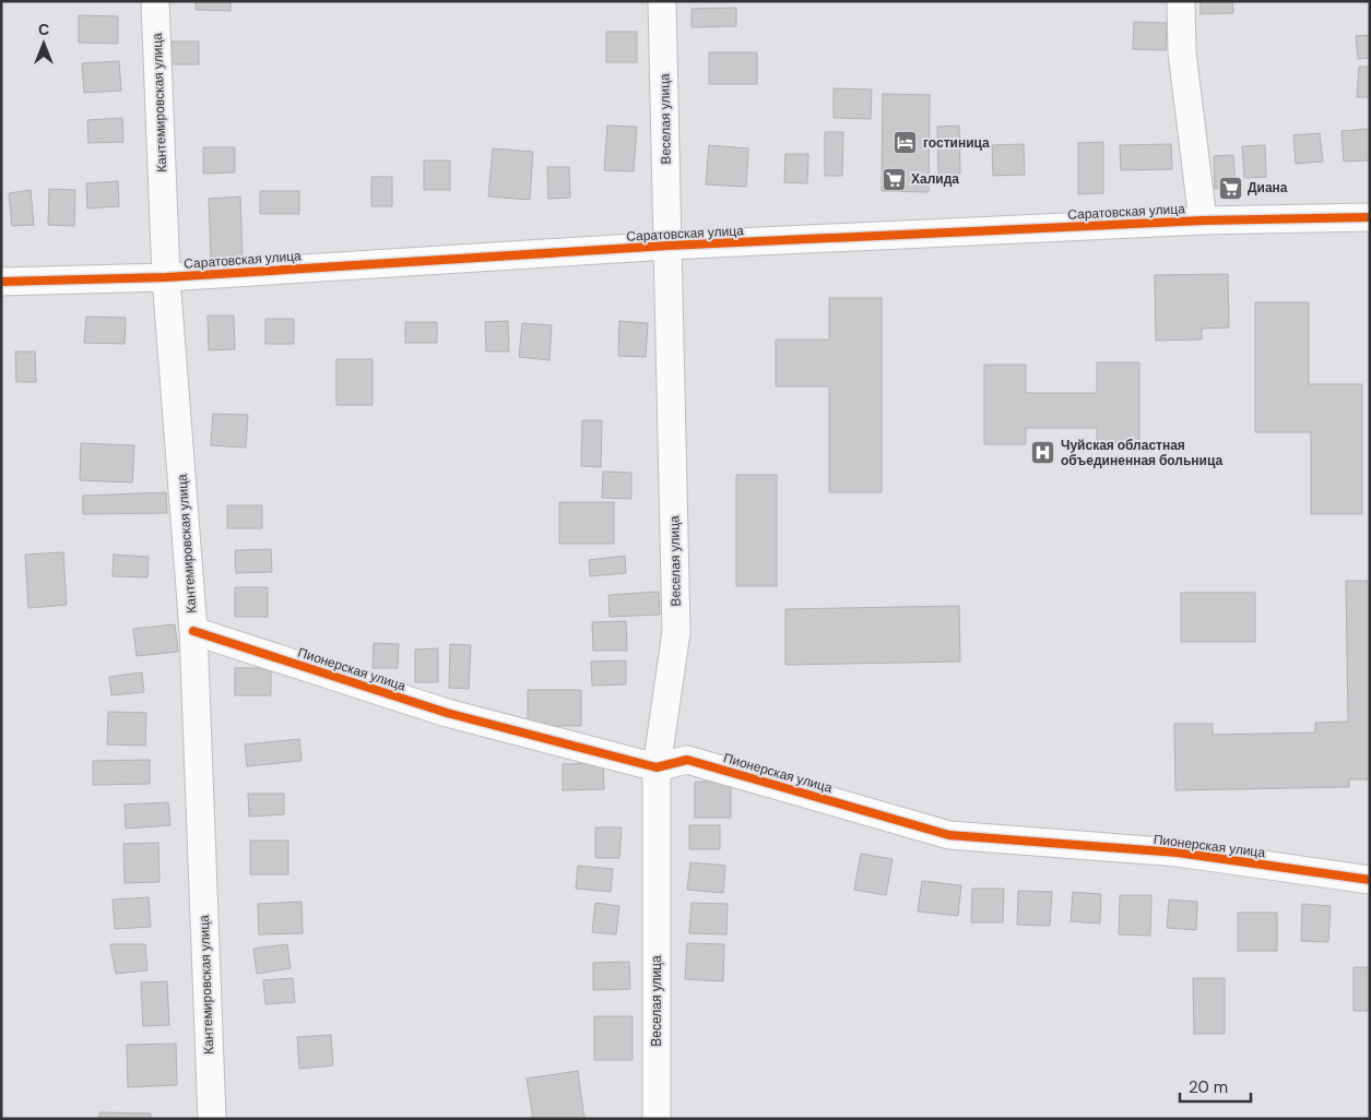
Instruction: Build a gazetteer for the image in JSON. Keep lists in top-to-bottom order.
{
  "streets": {
    "street": [
      "Кантемировская улица",
      "Веселая улица",
      "Саратовская улица",
      "Пионерская улица"
    ]
  },
  "crossings": [
    ["Кантемировская улица", "Саратовская улица"],
    ["Кантемировская улица", "Пионерская улица"],
    ["Веселая улица", "Саратовская улица"],
    ["Веселая улица", "Пионерская улица"]
  ],
  "places": {
    "hotel": ["гостиница"],
    "supermarket": ["Халида", "Диана"],
    "hospital": ["Чуйская областная объединенная больница"]
  },
  "scale_bar": "20 m",
  "north": "top"
}
